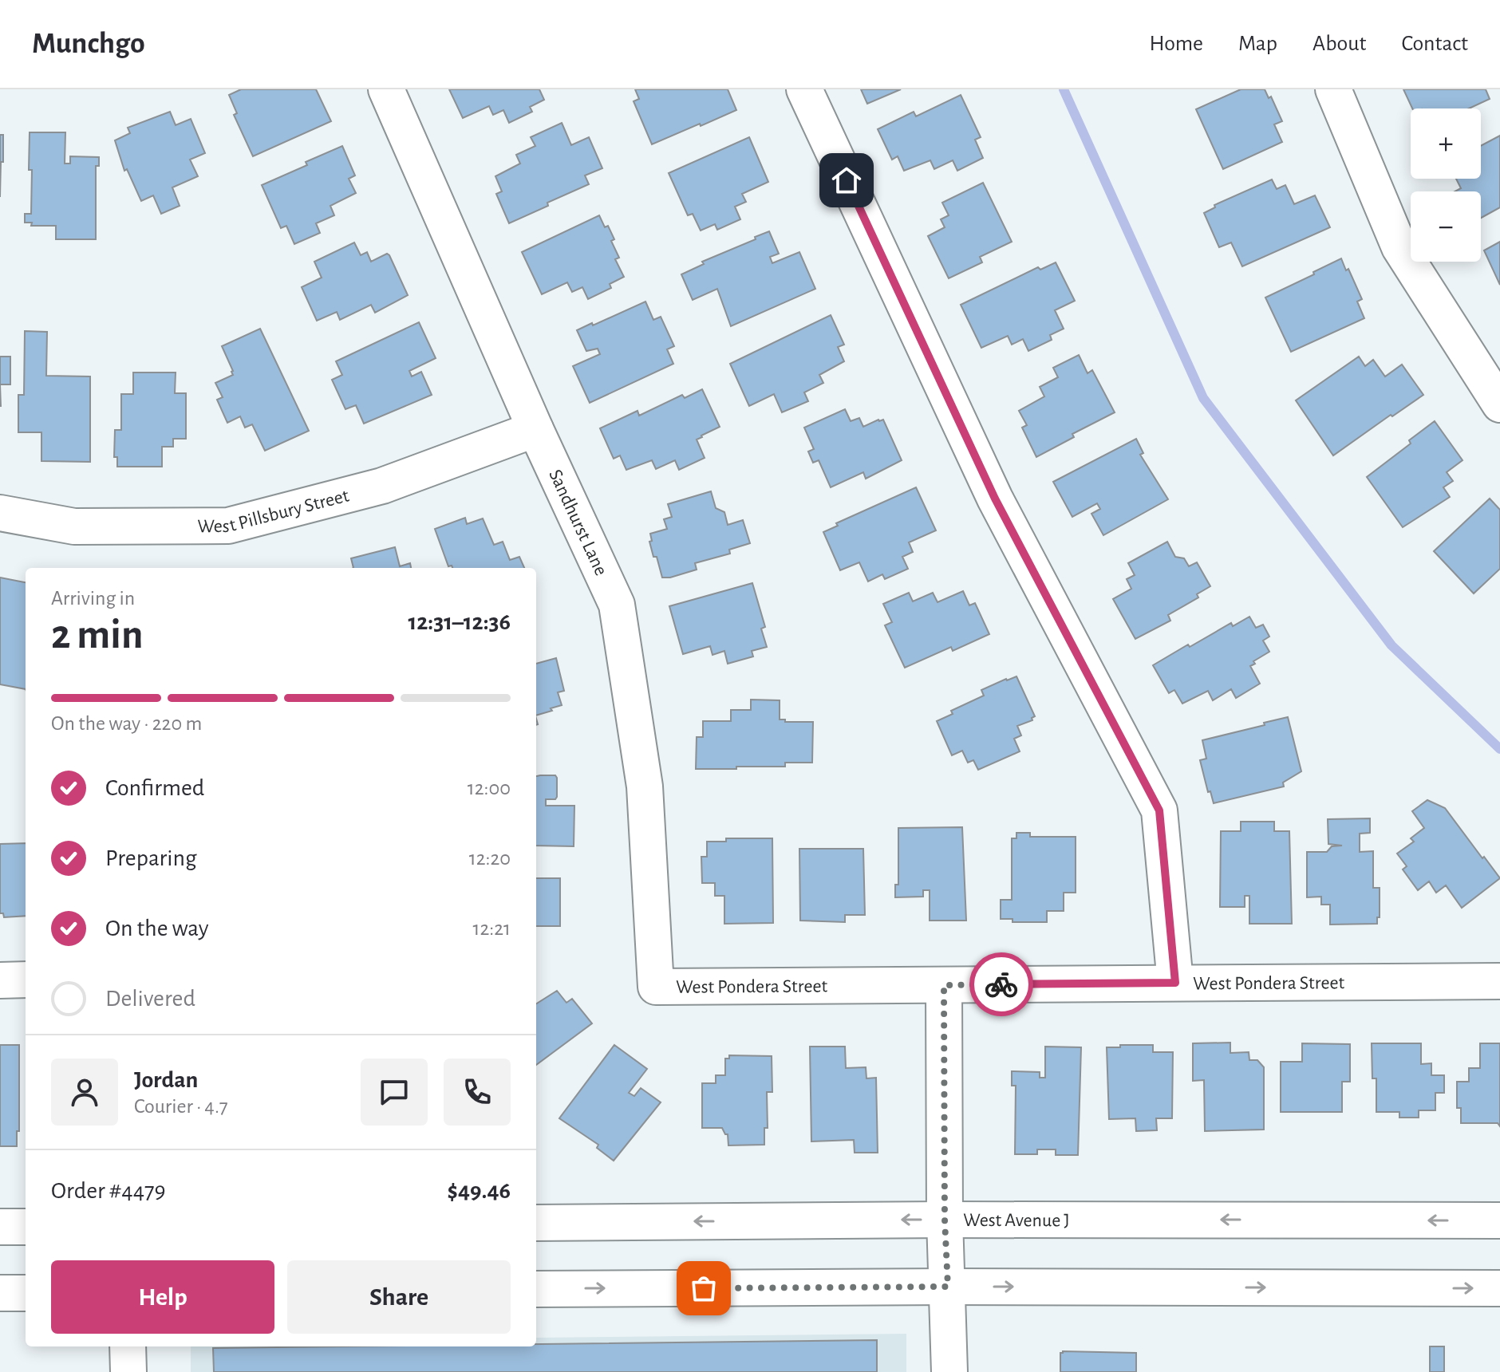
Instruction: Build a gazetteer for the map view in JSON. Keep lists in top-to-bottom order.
{
  "streets": {
    "street": [
      "West Pillsbury Street",
      "Sandhurst Lane",
      "West Pondera Street",
      "West Avenue J"
    ]
  },
  "crossings": [
    ["West Pillsbury Street", "Sandhurst Lane"],
    ["Sandhurst Lane", "West Pondera Street"]
  ],
  "page": {
    "header": "Munchgo",
    "nav": [
      "Home",
      "Map",
      "About",
      "Contact"
    ],
    "map_buttons": ["+", "−"],
    "heading": ["2 min", "Arriving in", "12:31–12:36"],
    "panel": [
      "Jordan",
      "Courier · 4.7",
      "Order #4479",
      "$49.46"
    ],
    "bar": "On the way · 220 m",
    "list": [
      ["Confirmed", "12:00"],
      ["Preparing", "12:20"],
      ["On the way", "12:21"],
      "Delivered"
    ],
    "buttons": ["Help", "Share"]
  }
}
